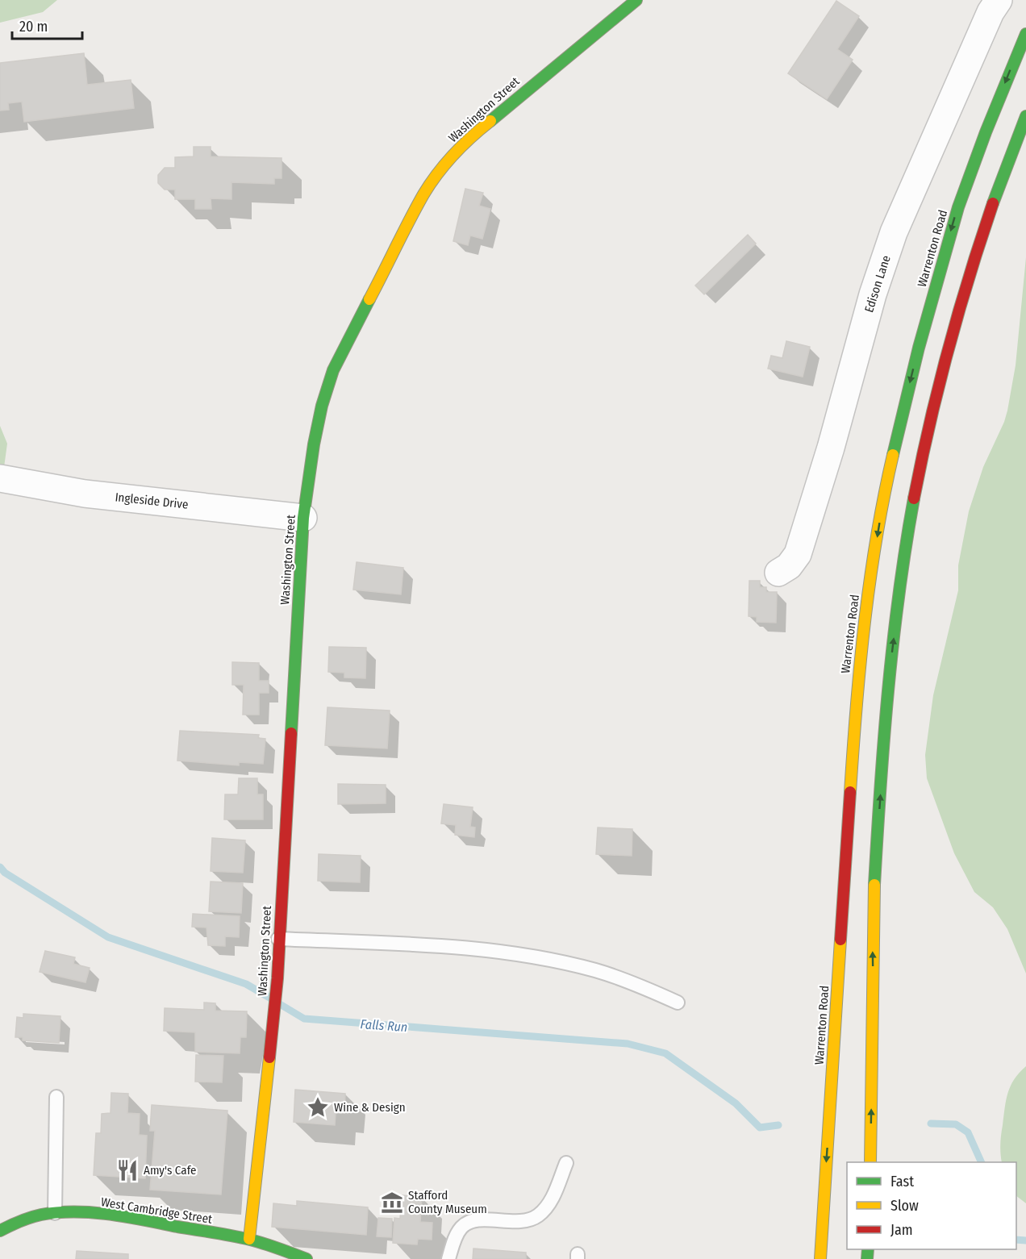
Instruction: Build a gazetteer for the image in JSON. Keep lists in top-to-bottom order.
{
  "streets": {
    "main road": ["Washington Street", "Warrenton Road", "West Cambridge Street"],
    "street": ["Edison Lane", "Ingleside Drive"]
  },
  "crossings": [
    ["Washington Street", "Ingleside Drive"],
    ["Washington Street", "West Cambridge Street"]
  ],
  "water": ["Falls Run"],
  "places": {
    "place": ["Wine & Design"],
    "restaurant": ["Amy's Cafe"],
    "museum": ["Stafford County Museum"]
  },
  "legend": ["Fast", "Slow", "Jam"],
  "scale_bar": "20 m"
}
